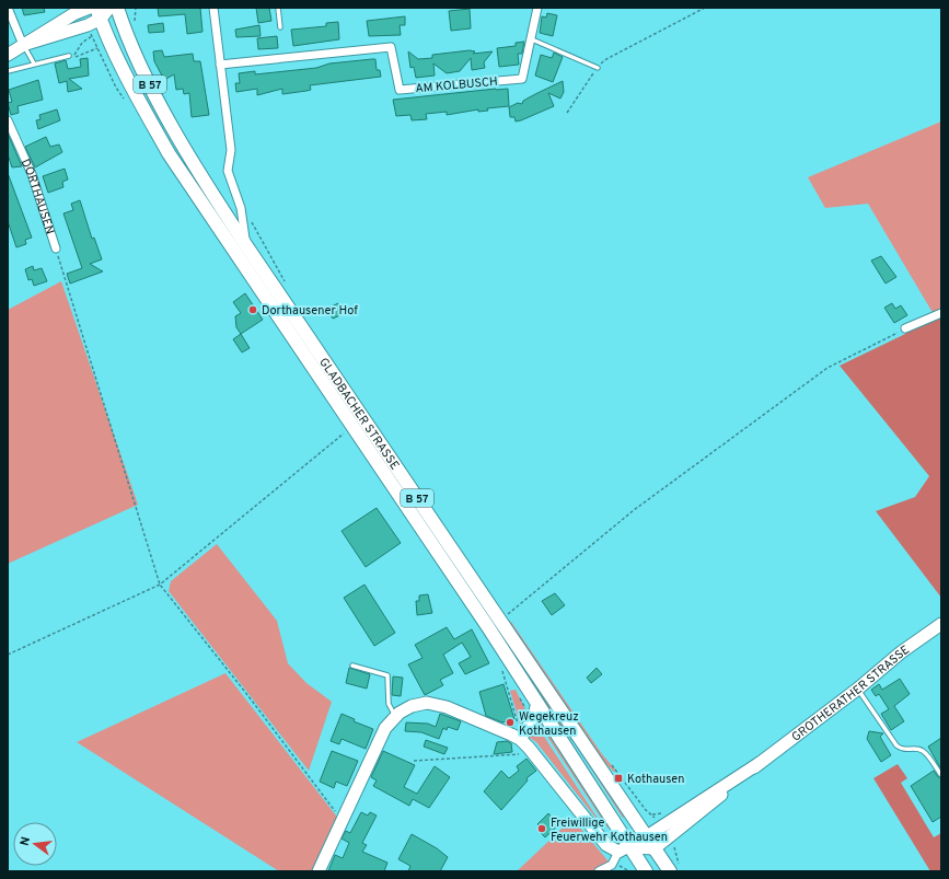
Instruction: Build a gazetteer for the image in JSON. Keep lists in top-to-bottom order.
{
  "streets": {
    "main road": ["B 57", "GLADBACHER STRASSE"],
    "street": ["AM KOLBUSCH", "DORTHAUSEN", "GROTHERATHER STRASSE"]
  },
  "crossings": [
    ["GLADBACHER STRASSE", "GROTHERATHER STRASSE"]
  ],
  "places": {
    "other": ["Dorthausener Hof", "Wegekreuz Kothausen", "Freiwillige Feuerwehr Kothausen"],
    "transit": ["Kothausen"]
  },
  "north": "left"
}
